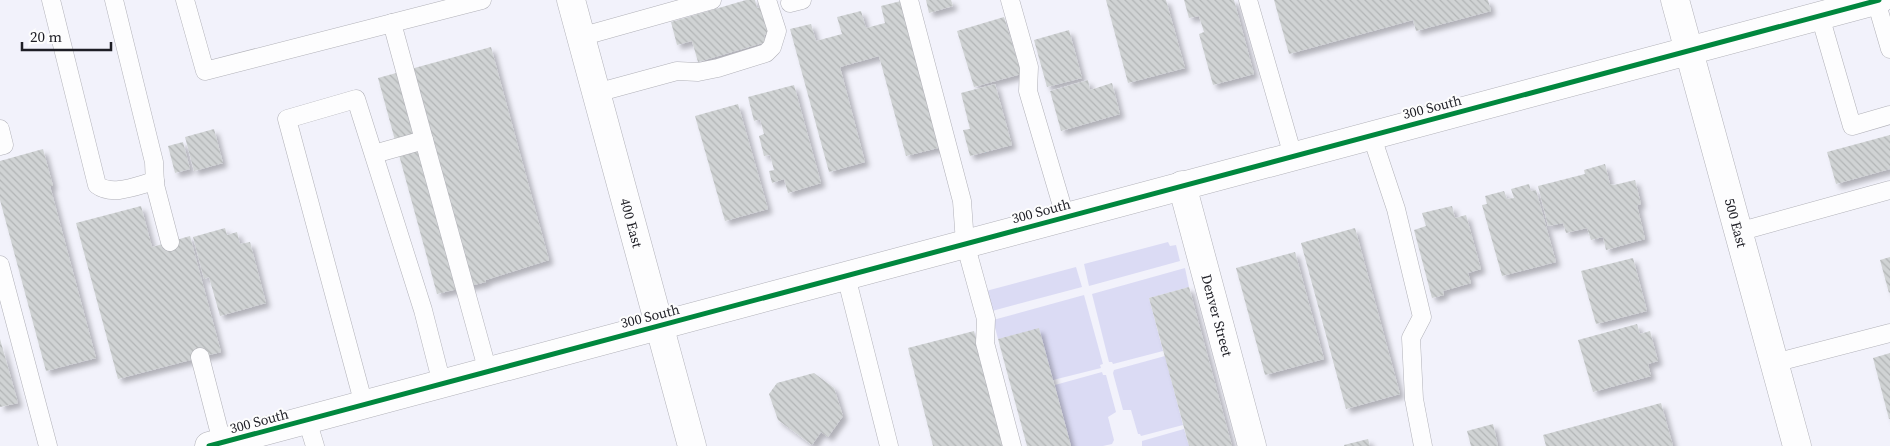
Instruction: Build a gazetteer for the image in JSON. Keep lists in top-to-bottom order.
{
  "streets": {
    "street": [
      "300 South",
      "400 East",
      "500 East",
      "Denver Street"
    ]
  },
  "crossings": [
    ["300 South", "400 East"],
    ["300 South", "500 East"],
    ["300 South", "Denver Street"]
  ],
  "scale_bar": "20 m"
}
